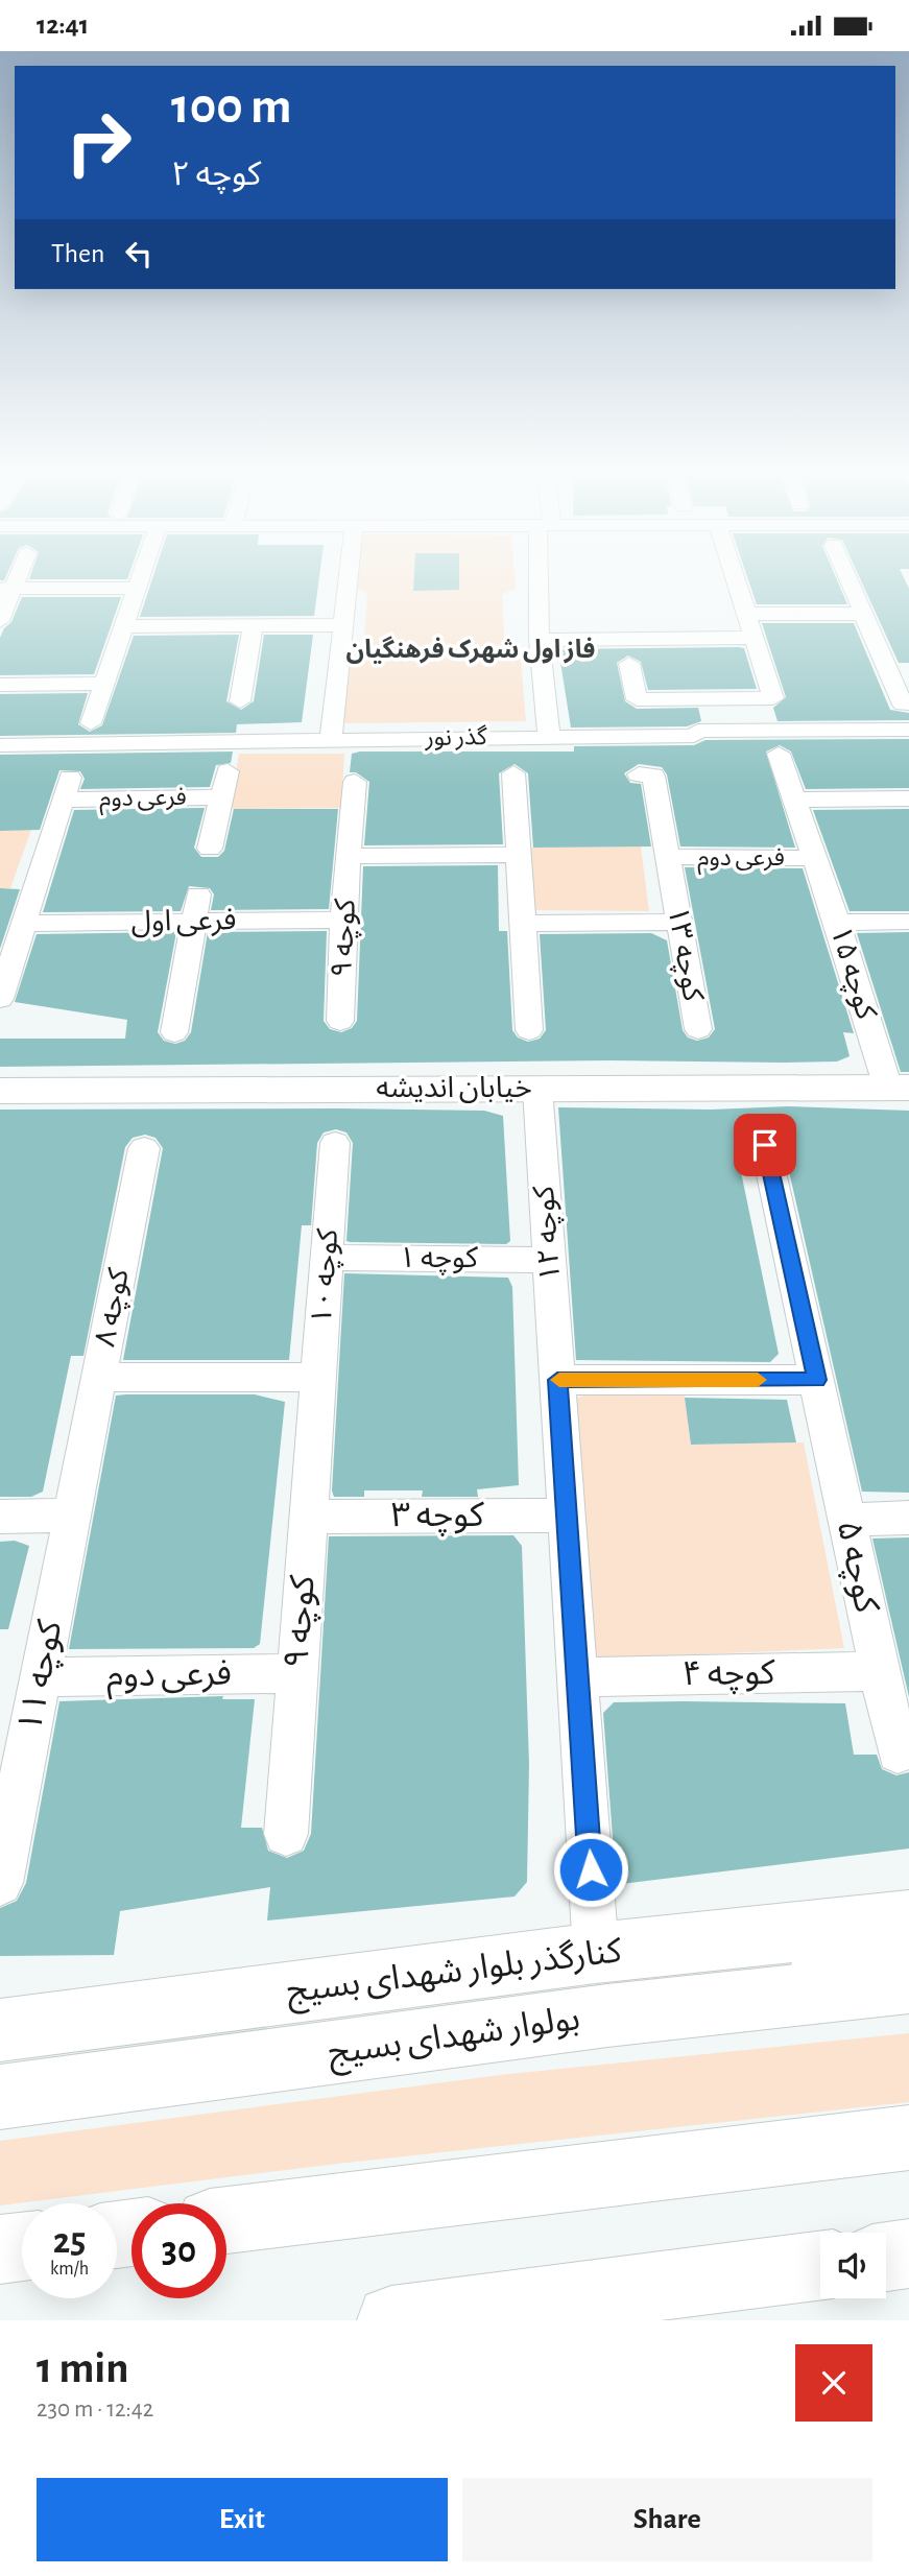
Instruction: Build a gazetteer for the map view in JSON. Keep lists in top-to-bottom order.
{
  "streets": {
    "street": [
      "گذر نور",
      "فرعی دوم",
      "فرعی اول",
      "کوچه ۹",
      "کوچه ۱۳",
      "کوچه ۱۵",
      "خیابان اندیشه",
      "کوچه ۱۲",
      "کوچه ۱",
      "کوچه ۱۰",
      "کوچه ۸",
      "کوچه ۳",
      "کوچه ۵",
      "کوچه ۴",
      "کوچه ۱۱",
      "کنارگذر بلوار شهدای بسیج",
      "بولوار شهدای بسیج"
    ]
  },
  "crossings": [
    ["فرعی دوم", "فرعی اول"],
    ["فرعی دوم", "کوچه ۹"],
    ["فرعی دوم", "کوچه ۱۳"],
    ["فرعی دوم", "کوچه ۱۵"],
    ["فرعی دوم", "کوچه ۱۱"],
    ["فرعی اول", "کوچه ۹"],
    ["کوچه ۹", "کوچه ۱۰"],
    ["کوچه ۹", "کوچه ۳"],
    ["کوچه ۱۵", "خیابان اندیشه"],
    ["خیابان اندیشه", "کوچه ۱۲"],
    ["کوچه ۱۲", "کوچه ۱"],
    ["کوچه ۱۲", "کوچه ۳"],
    ["کوچه ۱۲", "کوچه ۴"],
    ["کوچه ۱۲", "کنارگذر بلوار شهدای بسیج"],
    ["کوچه ۱", "کوچه ۱۰"],
    ["کوچه ۸", "کوچه ۱۱"],
    ["کوچه ۵", "کوچه ۴"]
  ],
  "districts": ["فاز اول شهرک فرهنگیان"],
  "page": {
    "status": "12:41",
    "turn": ["100 m", "کوچه ۲"],
    "then": "Then",
    "speed": "25 km/h",
    "limit": "30",
    "heading": ["1 min", "230 m · 12:42"],
    "buttons": ["Exit", "Share"]
  }
}
